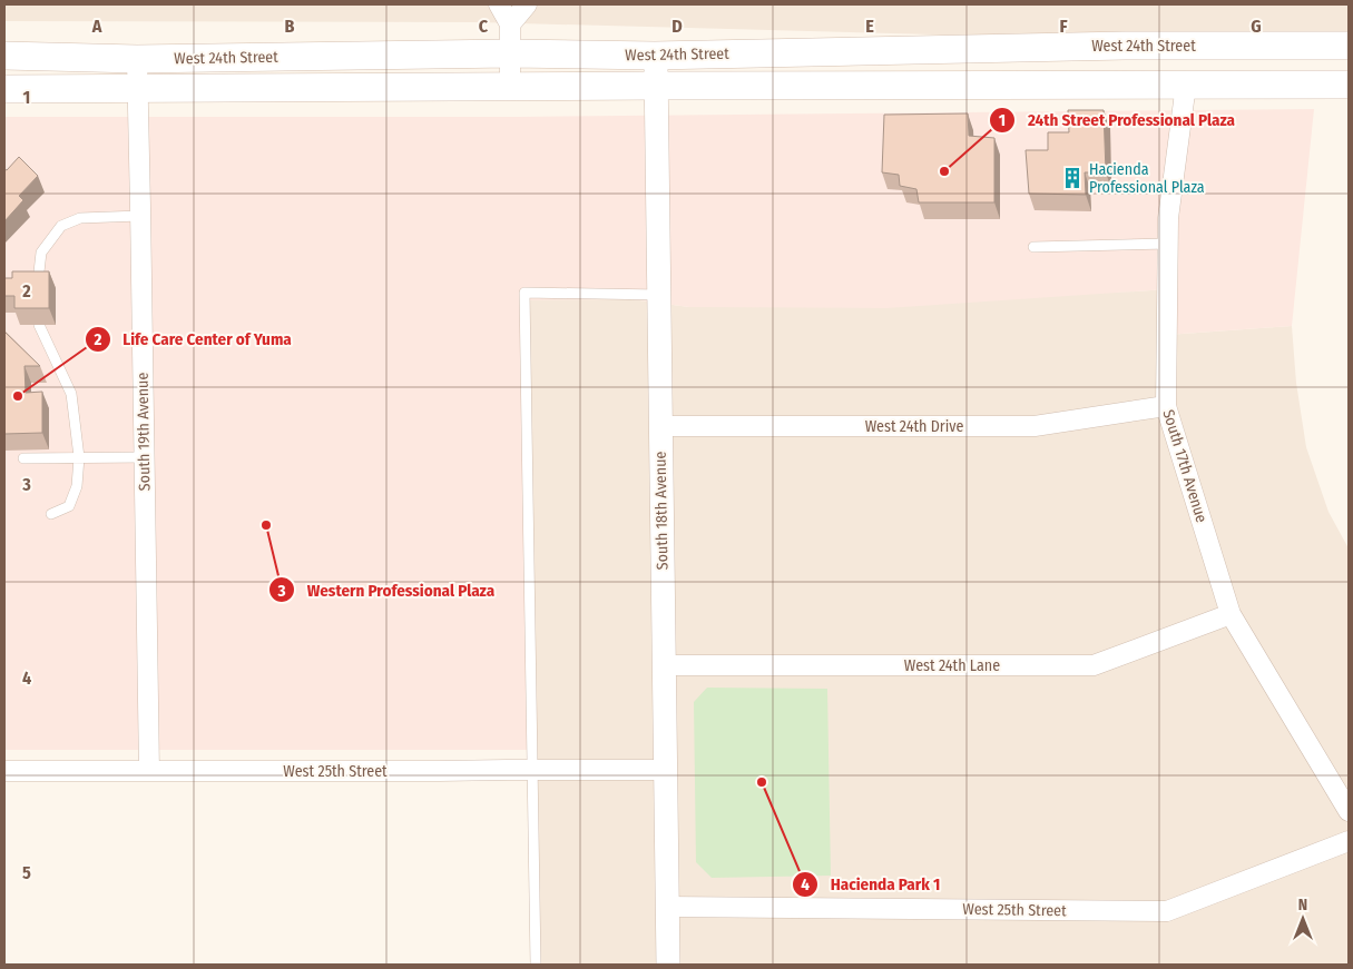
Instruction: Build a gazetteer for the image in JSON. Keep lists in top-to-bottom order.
{
  "streets": {
    "main road": ["West 24th Street"],
    "street": [
      "West 24th Drive",
      "South 19th Avenue",
      "South 17th Avenue",
      "South 18th Avenue",
      "West 24th Lane",
      "West 25th Street"
    ]
  },
  "crossings": [
    ["West 24th Street", "South 19th Avenue"],
    ["West 24th Street", "South 17th Avenue"],
    ["West 24th Street", "South 18th Avenue"],
    ["West 24th Drive", "South 17th Avenue"],
    ["West 24th Drive", "South 18th Avenue"],
    ["South 19th Avenue", "West 25th Street"],
    ["South 17th Avenue", "West 24th Lane"],
    ["South 18th Avenue", "West 24th Lane"],
    ["South 18th Avenue", "West 25th Street"]
  ],
  "places": {
    "other": [
      "24th Street Professional Plaza",
      "Life Care Center of Yuma",
      "Western Professional Plaza",
      "Hacienda Park 1"
    ],
    "building": ["Hacienda Professional Plaza"]
  },
  "north": "top",
  "grid": {
    "columns": [
      "A",
      "B",
      "C",
      "D",
      "E",
      "F",
      "G"
    ],
    "rows": [
      "1",
      "2",
      "3",
      "4",
      "5"
    ]
  }
}
